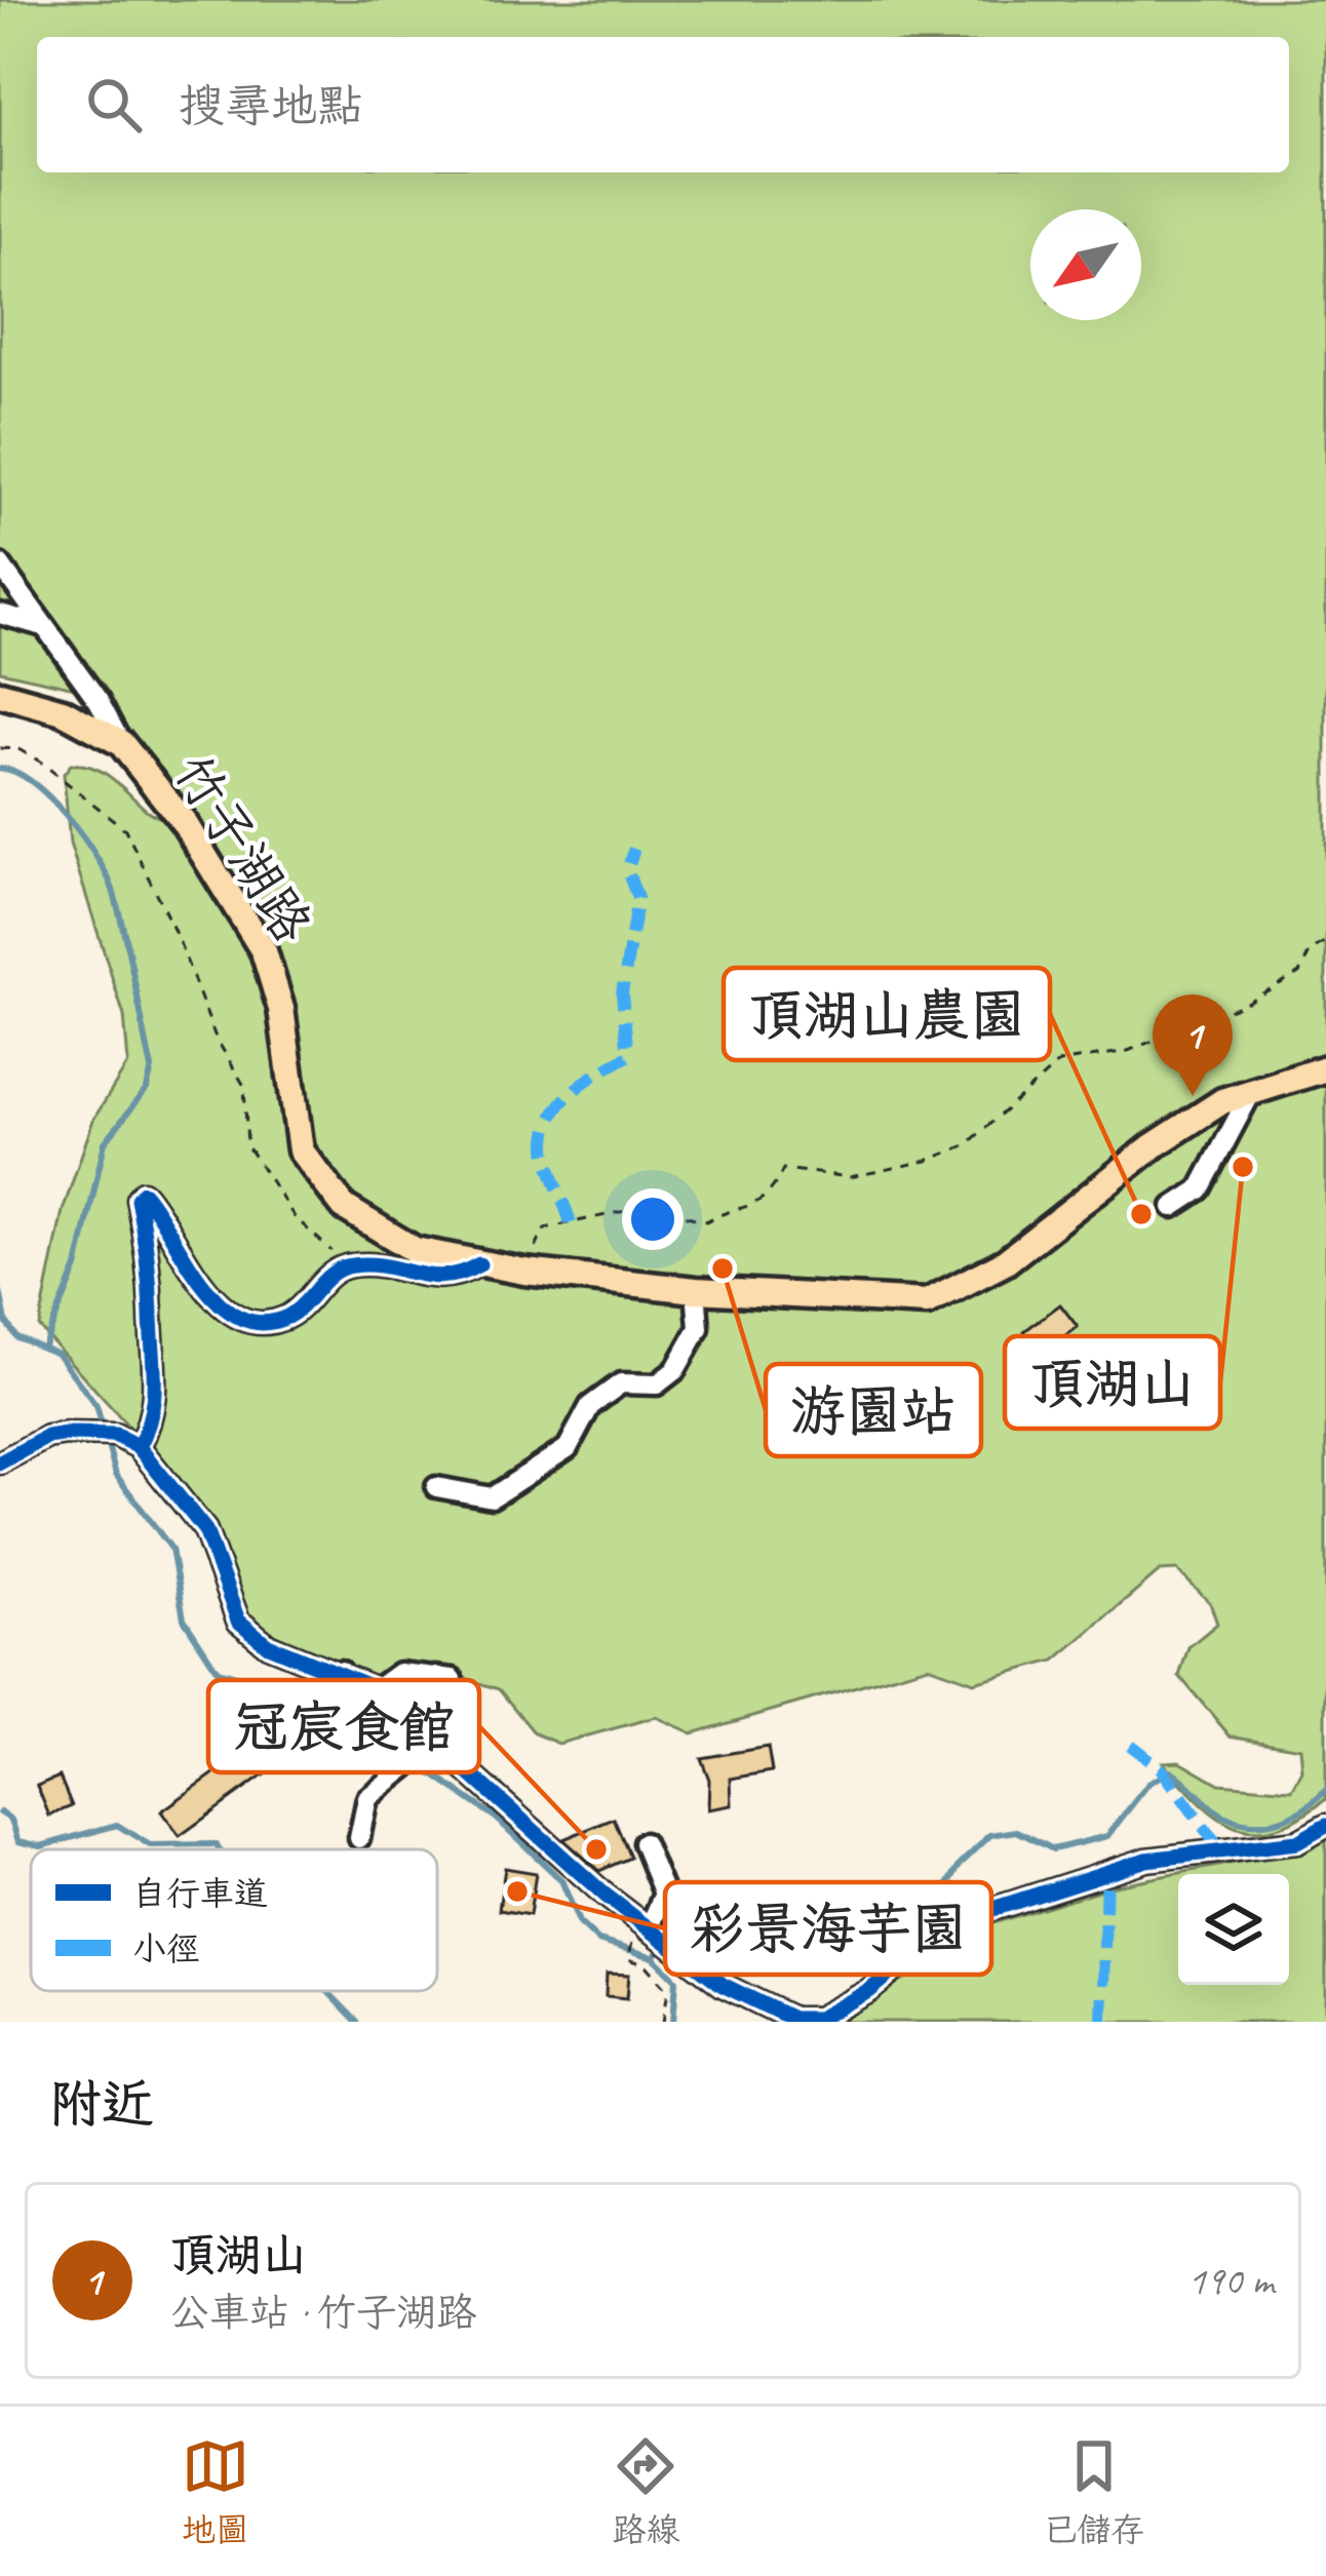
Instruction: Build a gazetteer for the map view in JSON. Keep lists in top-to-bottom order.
{
  "streets": {
    "main road": ["竹子湖路"]
  },
  "places": [
    "頂湖山",
    "頂湖山農園",
    "游園站",
    "冠宸食館",
    "彩景海芋園"
  ],
  "legend": ["自行車道", "小徑"],
  "north": "bottom left",
  "page": {
    "search": "搜尋地點",
    "pins": "1",
    "heading": "附近",
    "list": [
      {
        "mark": "1",
        "name": "頂湖山",
        "note": "公車站 · 竹子湖路",
        "value": "190 m"
      }
    ],
    "nav": ["地圖", "路線", "已儲存"]
  }
}
